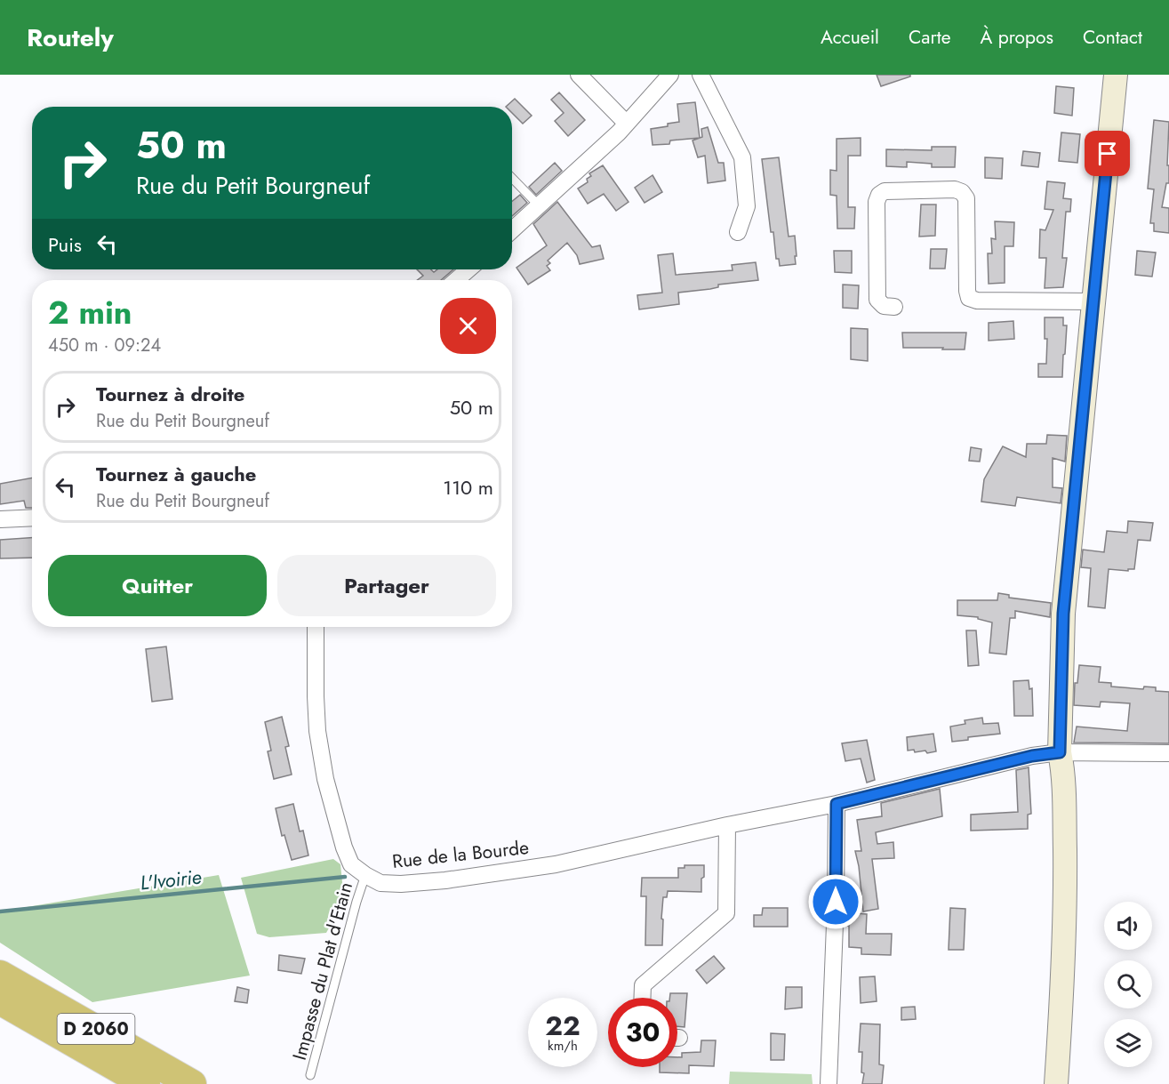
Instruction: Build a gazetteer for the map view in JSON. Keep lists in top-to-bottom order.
{
  "streets": {
    "highway": ["D 2060"],
    "street": ["Rue de la Bourde"],
    "lane": ["Impasse du Plat d'Etain"]
  },
  "crossings": [
    ["Rue de la Bourde", "Impasse du Plat d'Etain"]
  ],
  "water": ["L'Ivoirie"],
  "page": {
    "header": "Routely",
    "nav": [
      "Accueil",
      "Carte",
      "À propos",
      "Contact"
    ],
    "turn": ["50 m", "Rue du Petit Bourgneuf"],
    "then": "Puis",
    "heading": ["2 min", "450 m · 09:24"],
    "list": [
      {
        "name": "Tournez à droite",
        "note": "Rue du Petit Bourgneuf",
        "value": "50 m"
      },
      {
        "name": "Tournez à gauche",
        "note": "Rue du Petit Bourgneuf",
        "value": "110 m"
      }
    ],
    "buttons": ["Quitter", "Partager"],
    "speed": "22 km/h",
    "limit": "30"
  }
}
